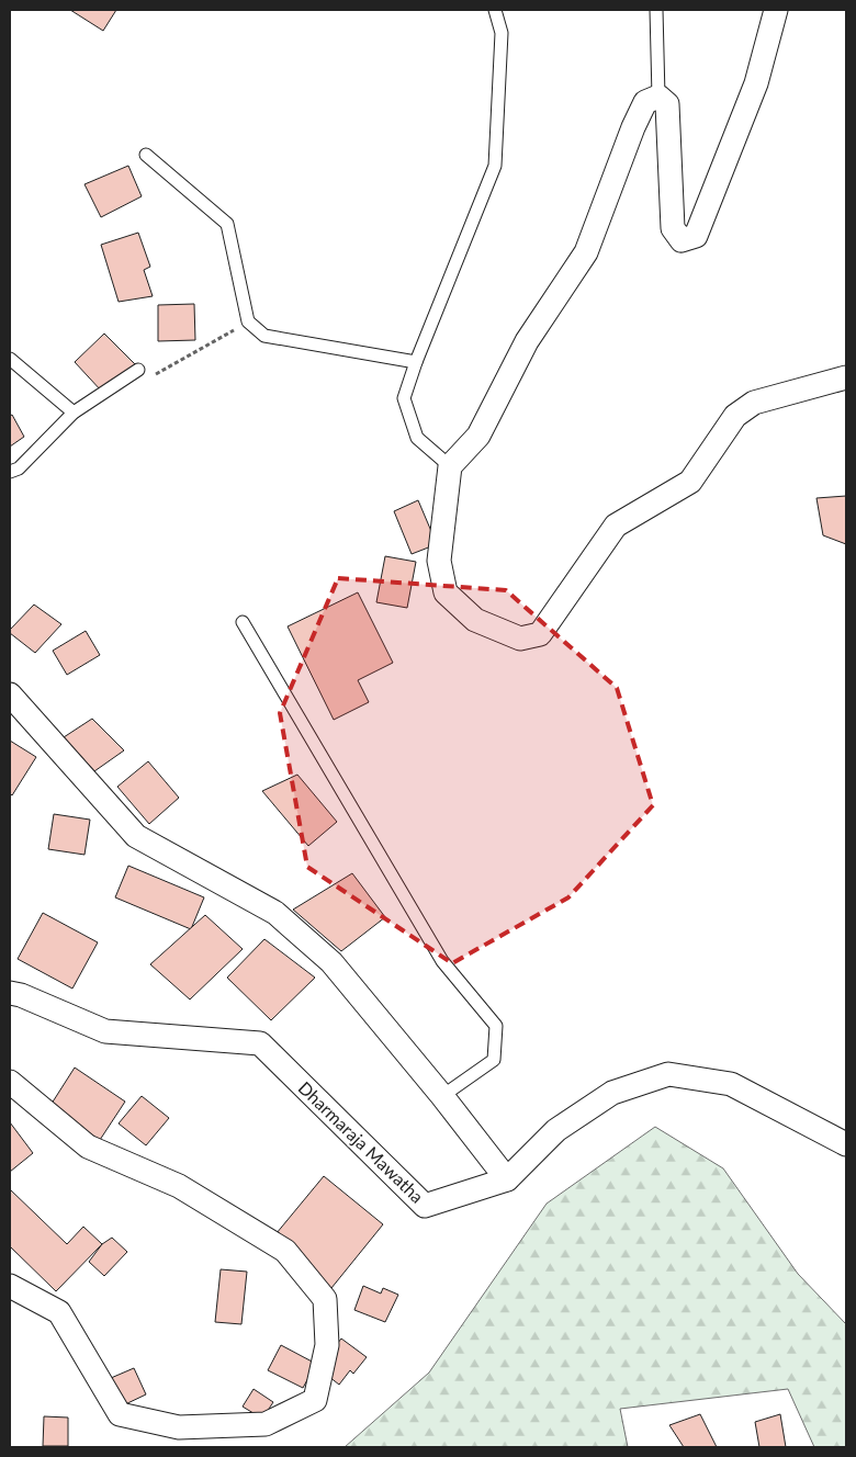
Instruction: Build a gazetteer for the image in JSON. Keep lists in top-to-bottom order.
{
  "streets": {
    "street": ["Dharmaraja Mawatha"]
  }
}
